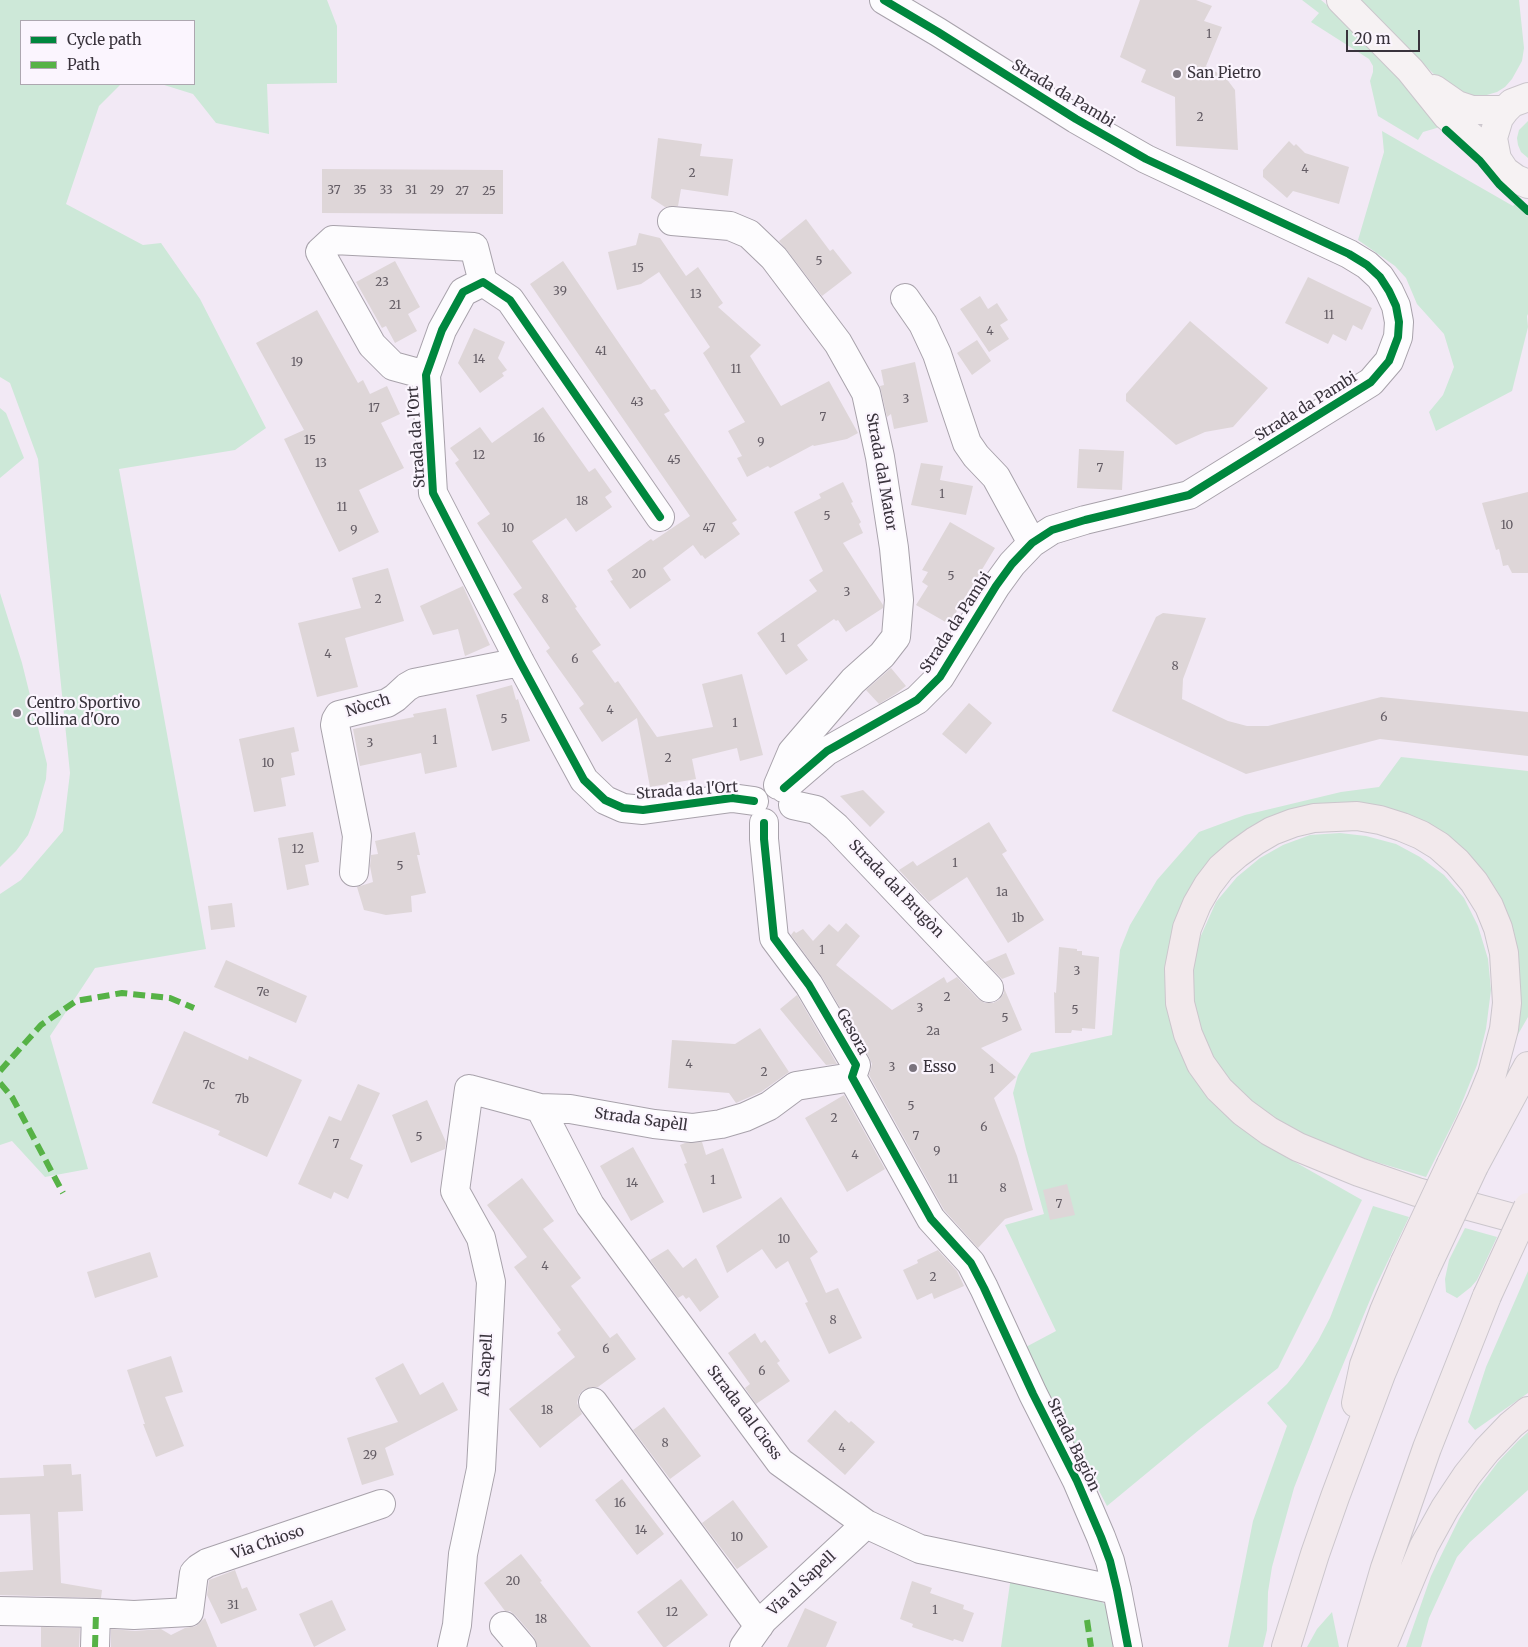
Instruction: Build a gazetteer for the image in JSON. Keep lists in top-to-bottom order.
{
  "streets": {
    "street": [
      "Strada da Pambi",
      "Strada da l'Ort",
      "Strada dal Mator",
      "Nòcch",
      "Strada dal Brugòn",
      "Gesora",
      "Strada Sapèll",
      "Al Sapell",
      "Strada dal Cioss",
      "Strada Bagiòn",
      "Via Chioso",
      "Via al Sapell"
    ]
  },
  "crossings": [
    ["Strada da Pambi", "Strada da l'Ort"],
    ["Strada da Pambi", "Strada dal Mator"],
    ["Strada da Pambi", "Strada dal Brugòn"],
    ["Strada da Pambi", "Gesora"],
    ["Strada da l'Ort", "Strada dal Mator"],
    ["Strada da l'Ort", "Nòcch"],
    ["Strada da l'Ort", "Strada dal Brugòn"],
    ["Strada da l'Ort", "Gesora"],
    ["Strada dal Mator", "Strada dal Brugòn"],
    ["Strada dal Mator", "Gesora"],
    ["Strada dal Brugòn", "Gesora"],
    ["Gesora", "Strada Sapèll"],
    ["Gesora", "Strada Bagiòn"],
    ["Strada Sapèll", "Al Sapell"],
    ["Strada Sapèll", "Strada dal Cioss"],
    ["Strada dal Cioss", "Strada Bagiòn"],
    ["Strada dal Cioss", "Via al Sapell"]
  ],
  "places": ["San Pietro", "Centro Sportivo Collina d'Oro", "Esso"],
  "house_numbers": [
    "1",
    "2",
    "4",
    "2",
    "37",
    "35",
    "33",
    "31",
    "29",
    "27",
    "25",
    "5",
    "15",
    "23",
    "39",
    "13",
    "21",
    "11",
    "4",
    "41",
    "14",
    "19",
    "11",
    "3",
    "43",
    "17",
    "7",
    "16",
    "15",
    "9",
    "12",
    "45",
    "13",
    "7",
    "1",
    "18",
    "11",
    "5",
    "10",
    "10",
    "47",
    "9",
    "20",
    "5",
    "3",
    "2",
    "8",
    "1",
    "4",
    "6",
    "8",
    "4",
    "6",
    "5",
    "1",
    "1",
    "3",
    "2",
    "10",
    "12",
    "1",
    "5",
    "1a",
    "1b",
    "1",
    "3",
    "7e",
    "2",
    "3",
    "5",
    "5",
    "2a",
    "4",
    "3",
    "1",
    "2",
    "7c",
    "7b",
    "5",
    "2",
    "6",
    "7",
    "5",
    "7",
    "9",
    "4",
    "11",
    "1",
    "14",
    "8",
    "7",
    "10",
    "4",
    "2",
    "8",
    "6",
    "6",
    "18",
    "8",
    "4",
    "29",
    "16",
    "14",
    "10",
    "20",
    "31",
    "1",
    "12",
    "18"
  ],
  "legend": ["Cycle path", "Path"],
  "scale_bar": "20 m"
}
